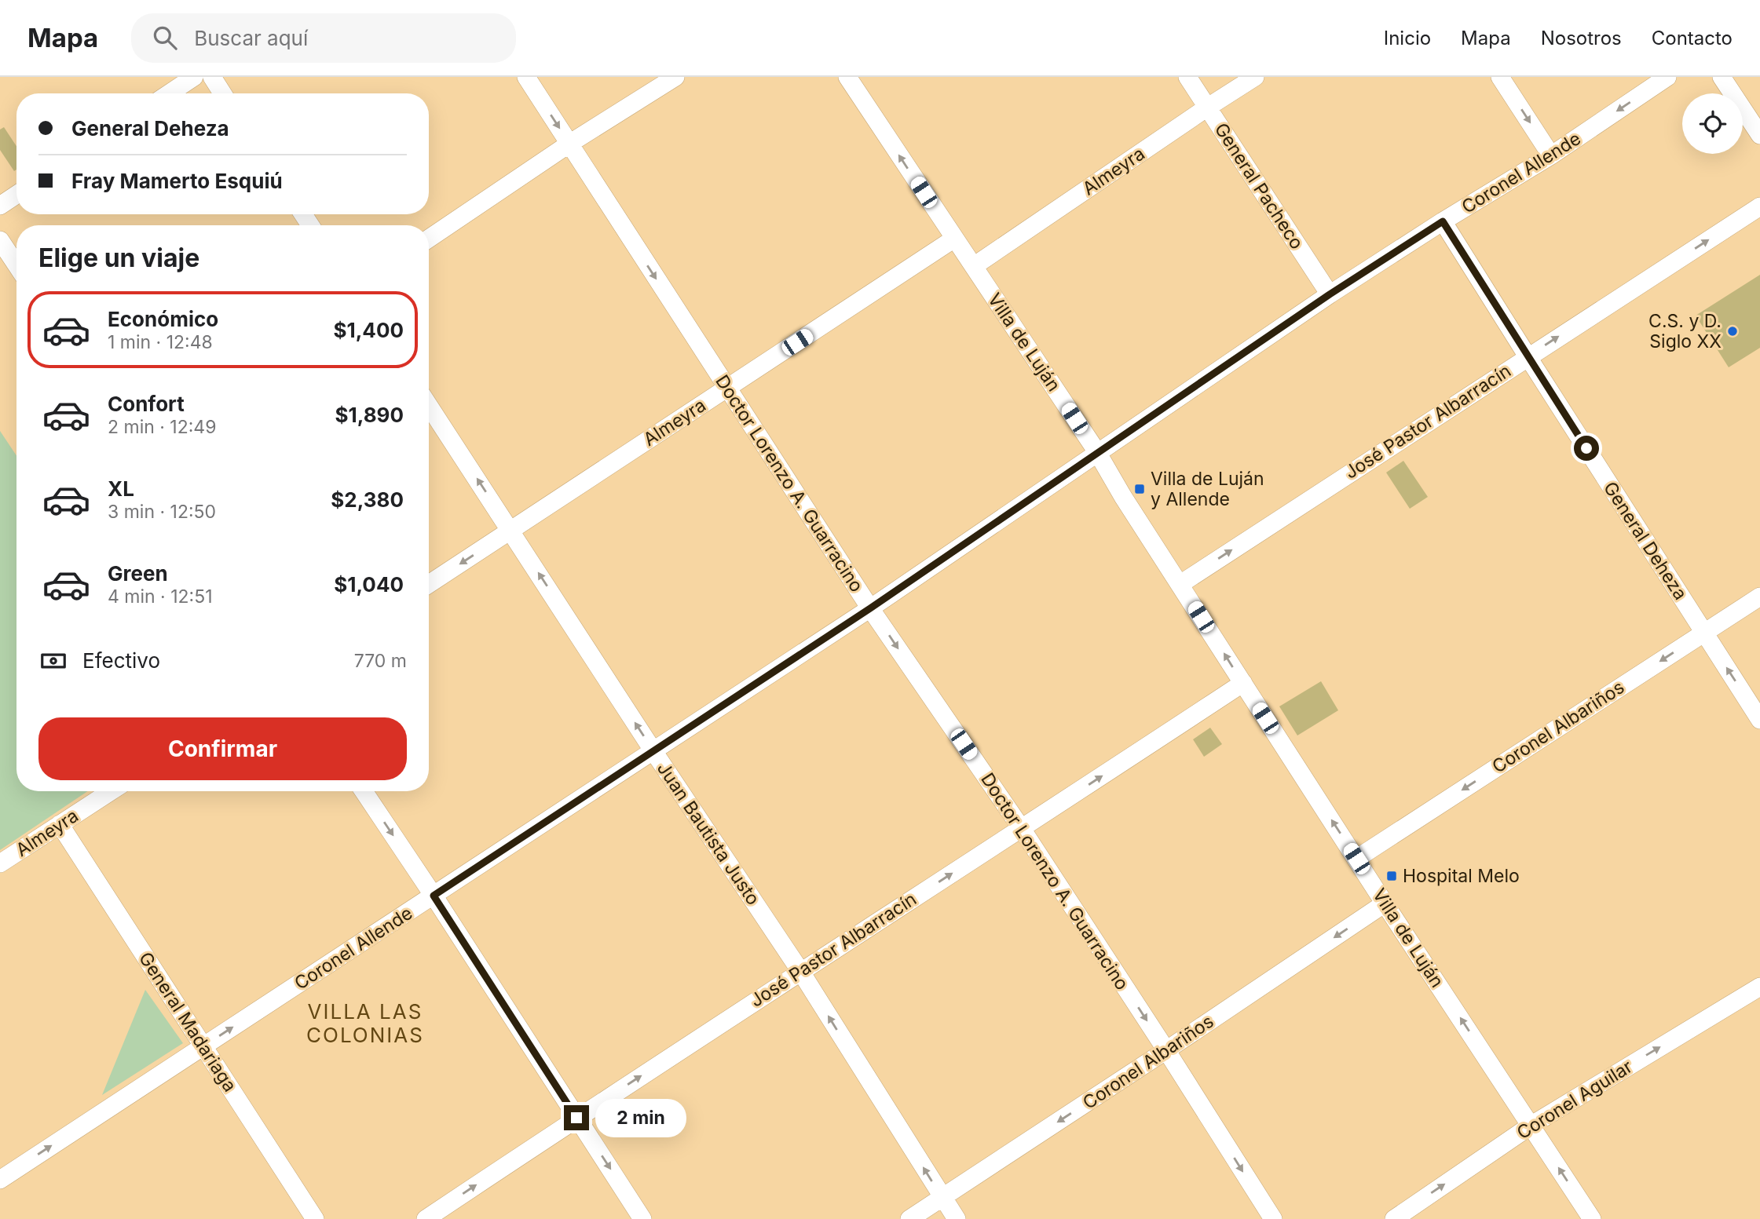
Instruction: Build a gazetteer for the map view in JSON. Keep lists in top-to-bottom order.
{
  "streets": {
    "street": [
      "Almeyra",
      "Coronel Allende",
      "General Pacheco",
      "Villa de Luján",
      "José Pastor Albarracín",
      "Doctor Lorenzo A. Guarracino",
      "General Deheza",
      "Coronel Albariños",
      "Juan Bautista Justo",
      "General Madariaga",
      "Coronel Aguilar"
    ]
  },
  "crossings": [
    ["Almeyra", "General Pacheco"],
    ["Almeyra", "Villa de Luján"],
    ["Almeyra", "Doctor Lorenzo A. Guarracino"],
    ["Almeyra", "Juan Bautista Justo"],
    ["Almeyra", "General Madariaga"],
    ["Coronel Allende", "General Pacheco"],
    ["Coronel Allende", "Villa de Luján"],
    ["Coronel Allende", "Doctor Lorenzo A. Guarracino"],
    ["Coronel Allende", "General Deheza"],
    ["Coronel Allende", "Juan Bautista Justo"],
    ["Coronel Allende", "General Madariaga"],
    ["Villa de Luján", "José Pastor Albarracín"],
    ["Villa de Luján", "Coronel Albariños"],
    ["Villa de Luján", "Coronel Aguilar"],
    ["José Pastor Albarracín", "Doctor Lorenzo A. Guarracino"],
    ["José Pastor Albarracín", "General Deheza"],
    ["José Pastor Albarracín", "Juan Bautista Justo"],
    ["Doctor Lorenzo A. Guarracino", "Coronel Albariños"],
    ["General Deheza", "Coronel Albariños"],
    ["Coronel Albariños", "Juan Bautista Justo"]
  ],
  "one_way": [
    "Villa de Luján",
    "José Pastor Albarracín",
    "Doctor Lorenzo A. Guarracino",
    "Coronel Albariños",
    "Juan Bautista Justo",
    "Coronel Aguilar"
  ],
  "districts": ["VILLA LAS COLONIAS"],
  "places": {
    "other": ["C.S. y D. Siglo XX"],
    "transit": ["Villa de Luján y Allende", "Hospital Melo"]
  },
  "page": {
    "header": "Mapa",
    "search": "Buscar aquí",
    "nav": [
      "Inicio",
      "Mapa",
      "Nosotros",
      "Contacto"
    ],
    "banner": ["General Deheza", "Fray Mamerto Esquiú"],
    "heading": "Elige un viaje",
    "list": [
      {
        "name": "Económico",
        "note": "1 min · 12:48",
        "value": "$1,400"
      },
      {
        "name": "Confort",
        "note": "2 min · 12:49",
        "value": "$1,890"
      },
      {
        "name": "XL",
        "note": "3 min · 12:50",
        "value": "$2,380"
      },
      {
        "name": "Green",
        "note": "4 min · 12:51",
        "value": "$1,040"
      }
    ],
    "pay": ["Efectivo", "770 m"],
    "buttons": "Confirmar",
    "bubble": "2 min"
  }
}
